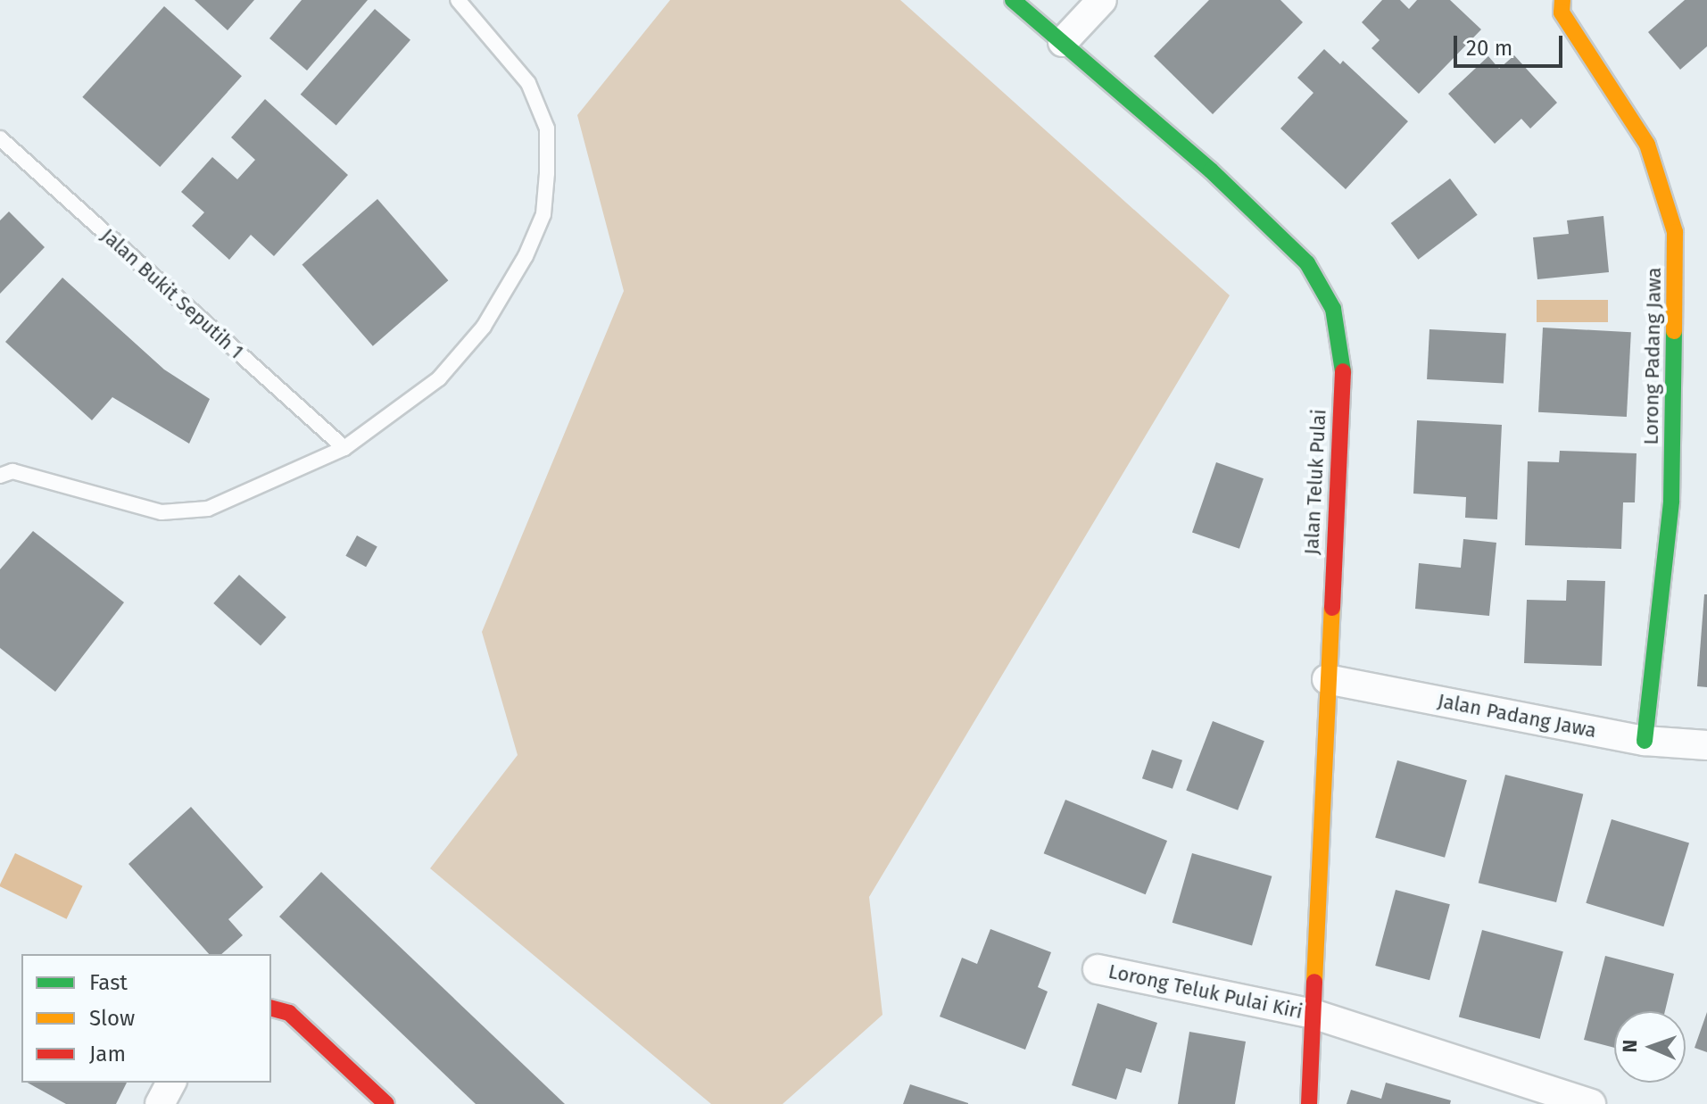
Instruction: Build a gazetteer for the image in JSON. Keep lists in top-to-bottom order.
{
  "streets": {
    "street": [
      "Lorong Padang Jawa",
      "Jalan Teluk Pulai",
      "Jalan Padang Jawa",
      "Lorong Teluk Pulai Kiri"
    ],
    "lane": ["Jalan Bukit Seputih 1"]
  },
  "crossings": [
    ["Lorong Padang Jawa", "Jalan Padang Jawa"],
    ["Jalan Teluk Pulai", "Jalan Padang Jawa"],
    ["Jalan Teluk Pulai", "Lorong Teluk Pulai Kiri"]
  ],
  "legend": ["Fast", "Slow", "Jam"],
  "scale_bar": "20 m",
  "north": "left"
}
